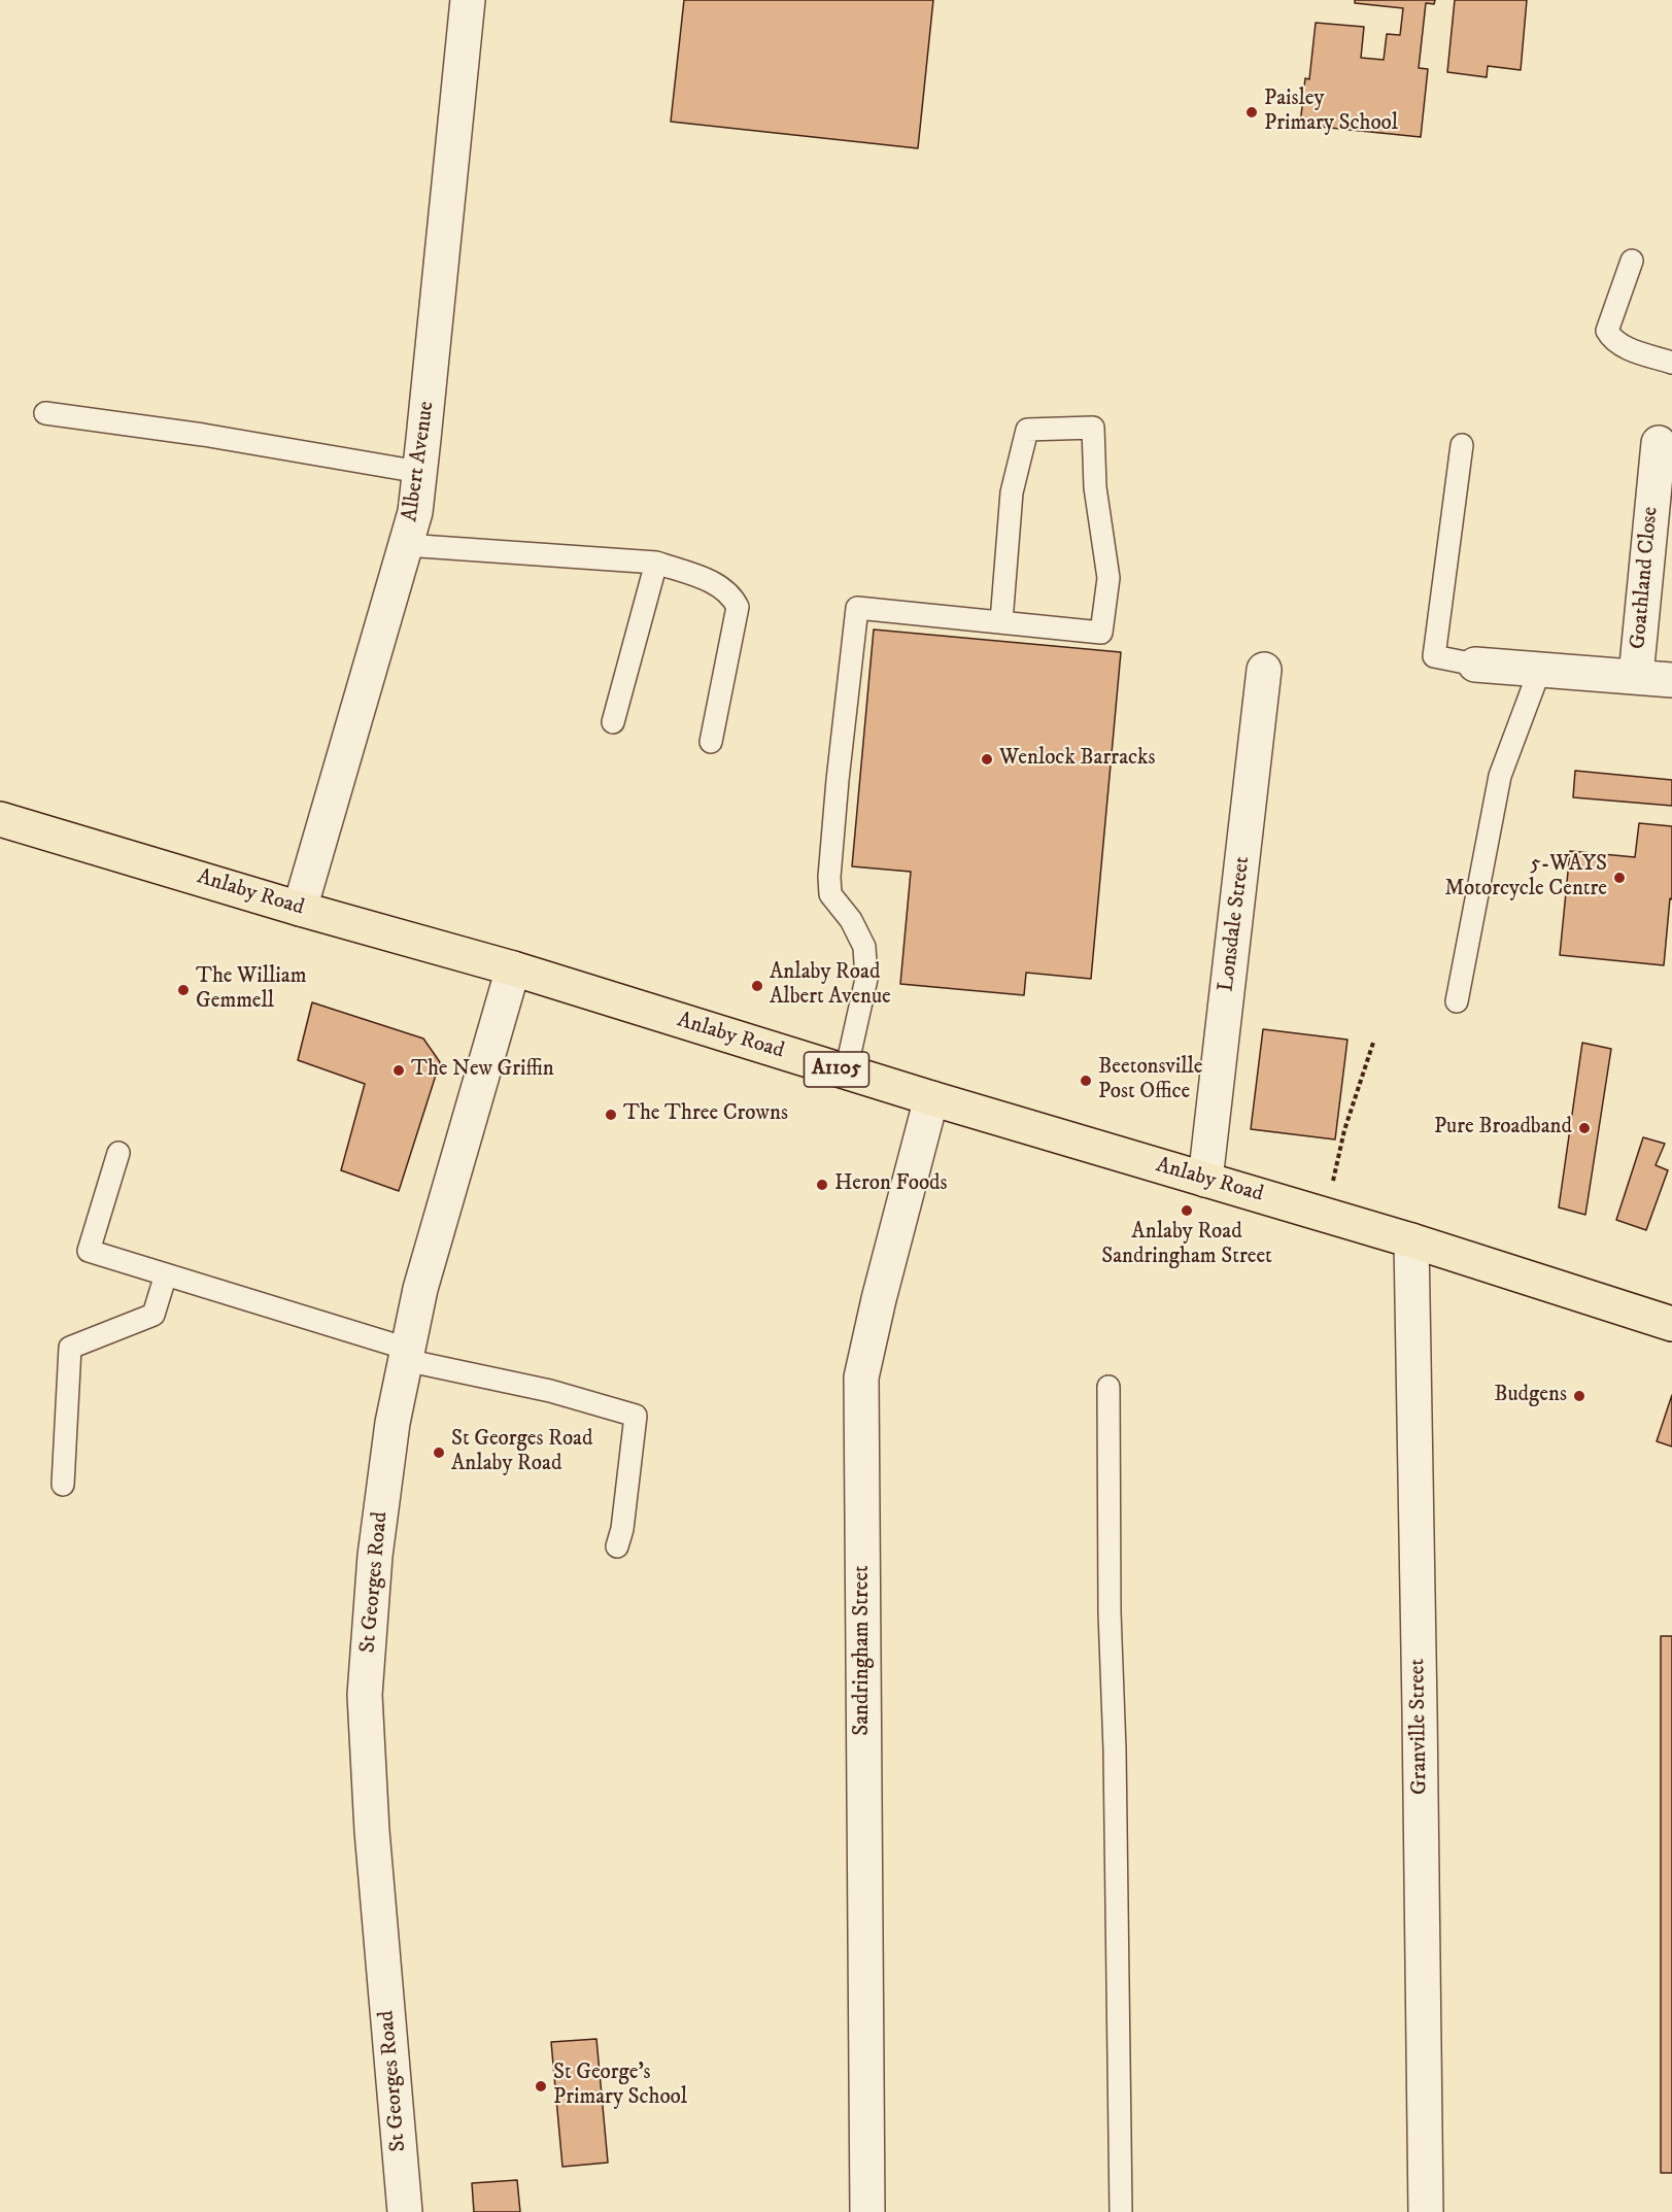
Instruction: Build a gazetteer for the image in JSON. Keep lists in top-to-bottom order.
{
  "streets": {
    "main road": ["Anlaby Road", "A1105"],
    "street": [
      "Albert Avenue",
      "Goathland Close",
      "Lonsdale Street",
      "St Georges Road",
      "Sandringham Street",
      "Granville Street"
    ]
  },
  "crossings": [
    ["Albert Avenue", "Anlaby Road"],
    ["Anlaby Road", "Lonsdale Street"],
    ["Anlaby Road", "St Georges Road"],
    ["Anlaby Road", "Sandringham Street"],
    ["Anlaby Road", "Granville Street"]
  ],
  "places": [
    "Paisley Primary School",
    "Wenlock Barracks",
    "5-WAYS Motorcycle Centre",
    "Anlaby Road Albert Avenue",
    "The William Gemmell",
    "The New Griffin",
    "Beetonsville Post Office",
    "The Three Crowns",
    "Pure Broadband",
    "Heron Foods",
    "Anlaby Road Sandringham Street",
    "Budgens",
    "St Georges Road Anlaby Road",
    "St George's Primary School"
  ]
}
